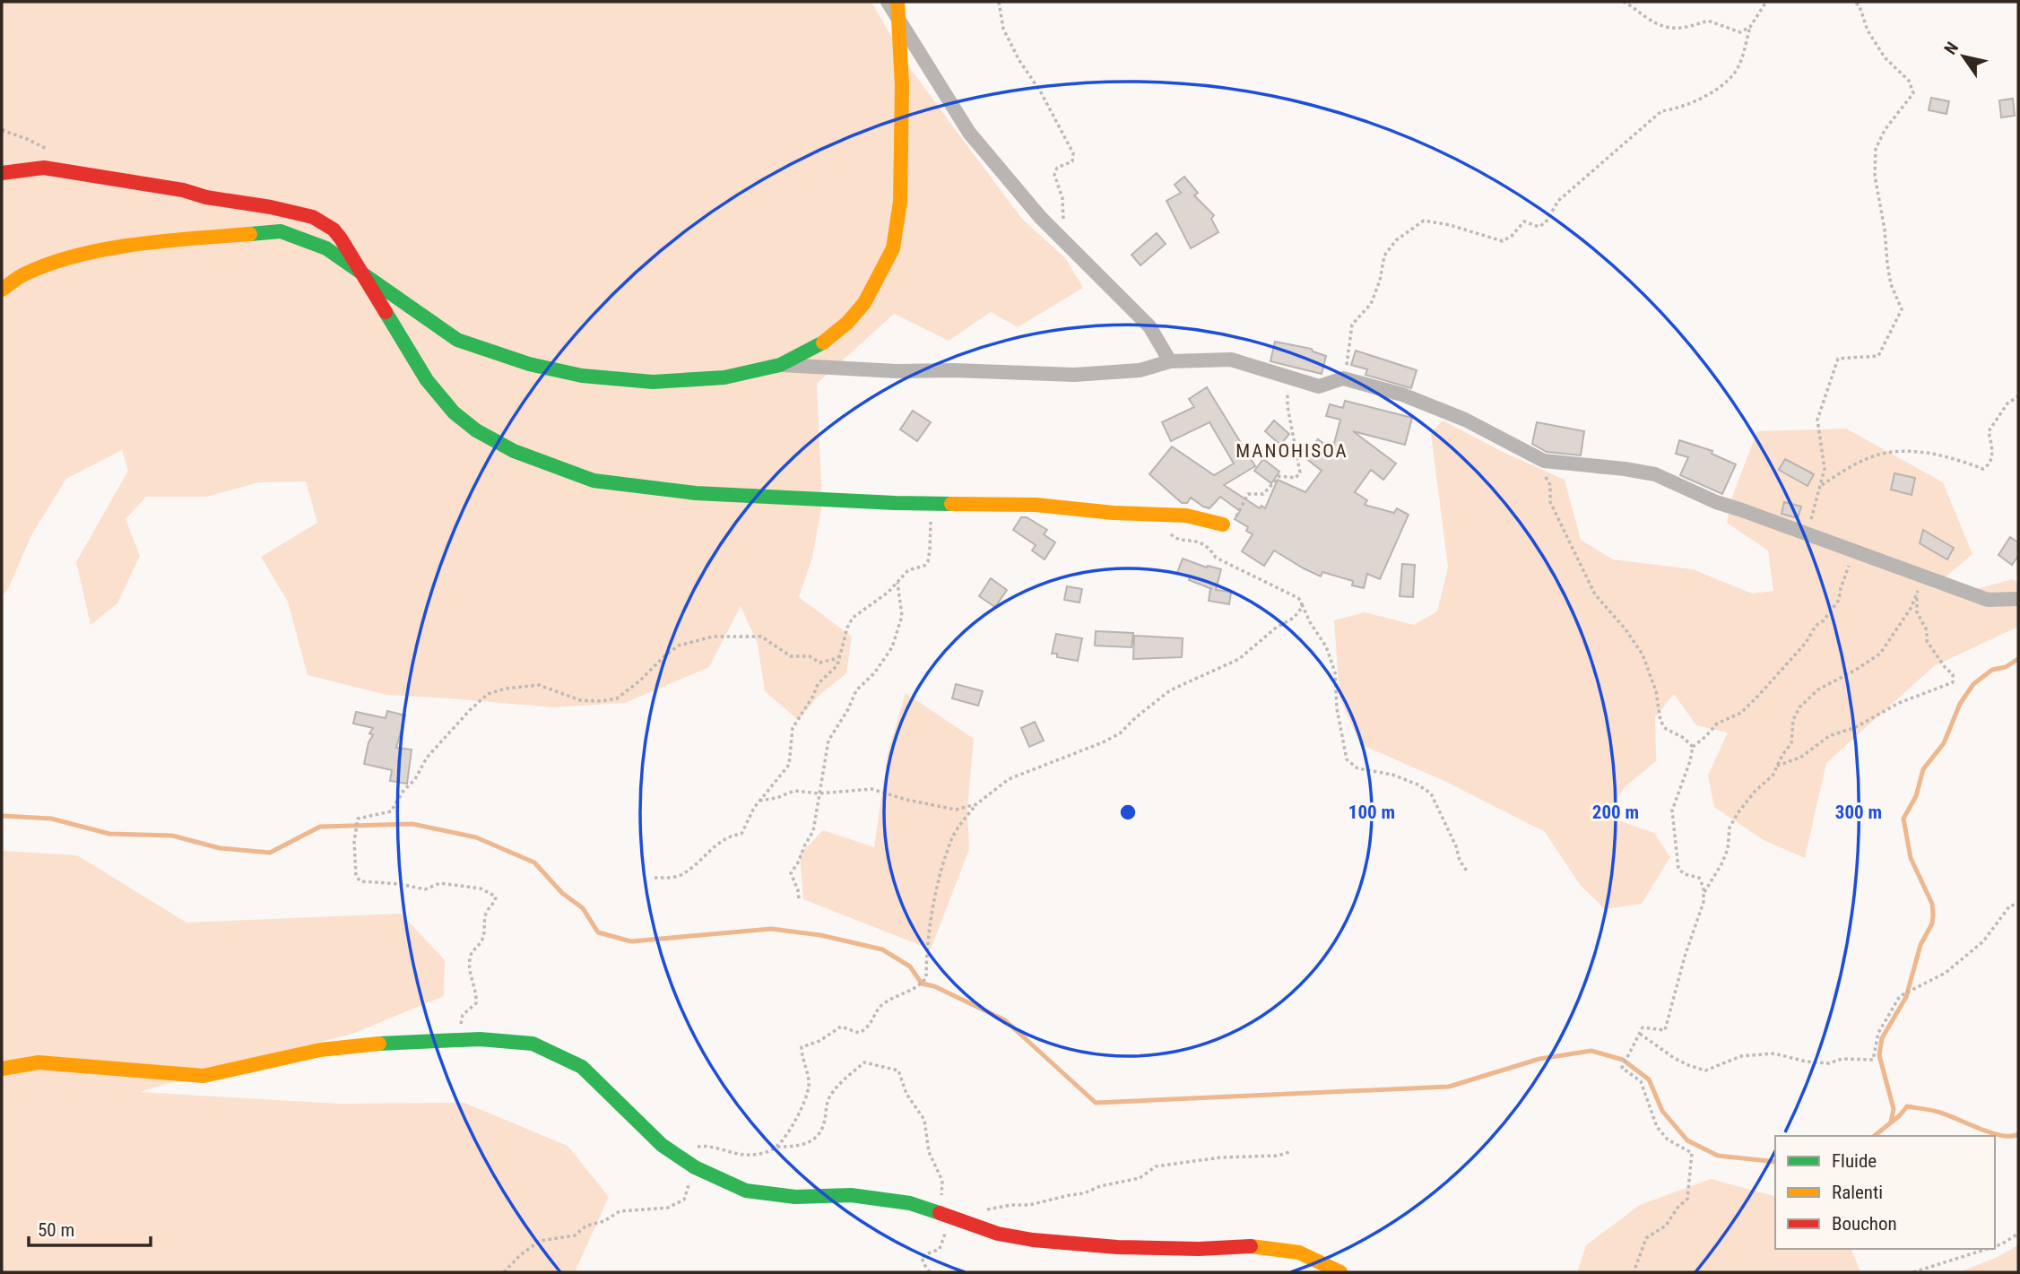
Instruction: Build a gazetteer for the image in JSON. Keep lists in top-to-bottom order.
{
  "districts": ["MANOHISOA"],
  "legend": ["Fluide", "Ralenti", "Bouchon"],
  "scale_bar": "50 m",
  "north": "top left",
  "rings": ["100 m", "200 m", "300 m"]
}
